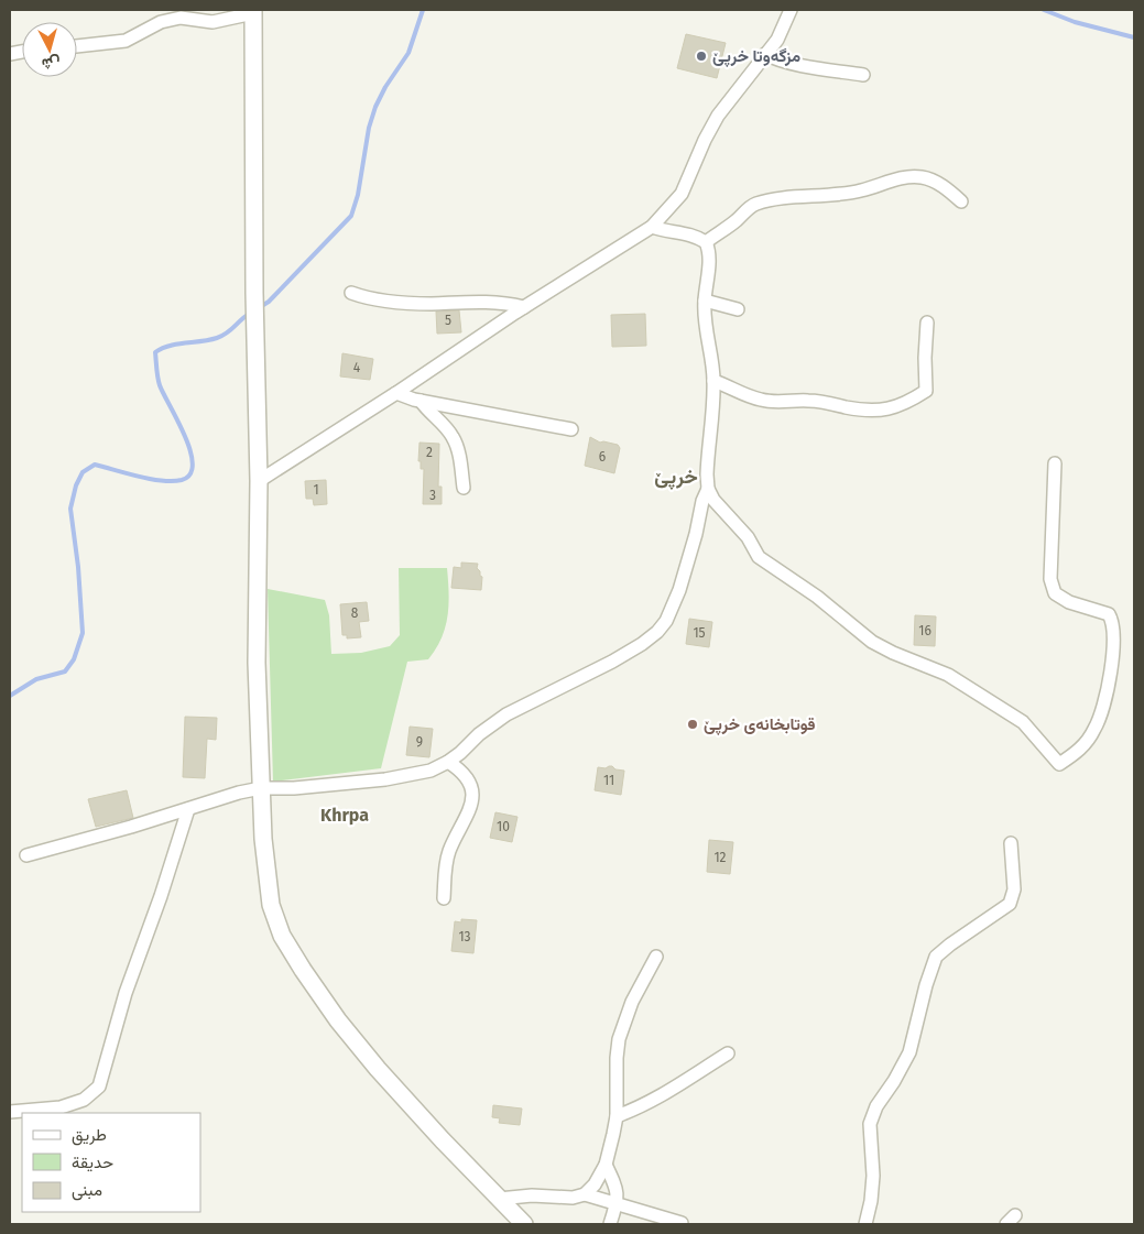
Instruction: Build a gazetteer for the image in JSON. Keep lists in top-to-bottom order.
{
  "districts": ["خرپێ", "Khrpa"],
  "places": ["مزگەوتا خرپێ", "قوتابخانەی خرپێ"],
  "house_numbers": [
    "5",
    "4",
    "2",
    "6",
    "1",
    "3",
    "8",
    "16",
    "15",
    "9",
    "11",
    "10",
    "12",
    "13"
  ],
  "legend": ["طريق", "حديقة", "مبنى"],
  "north": "bottom"
}
